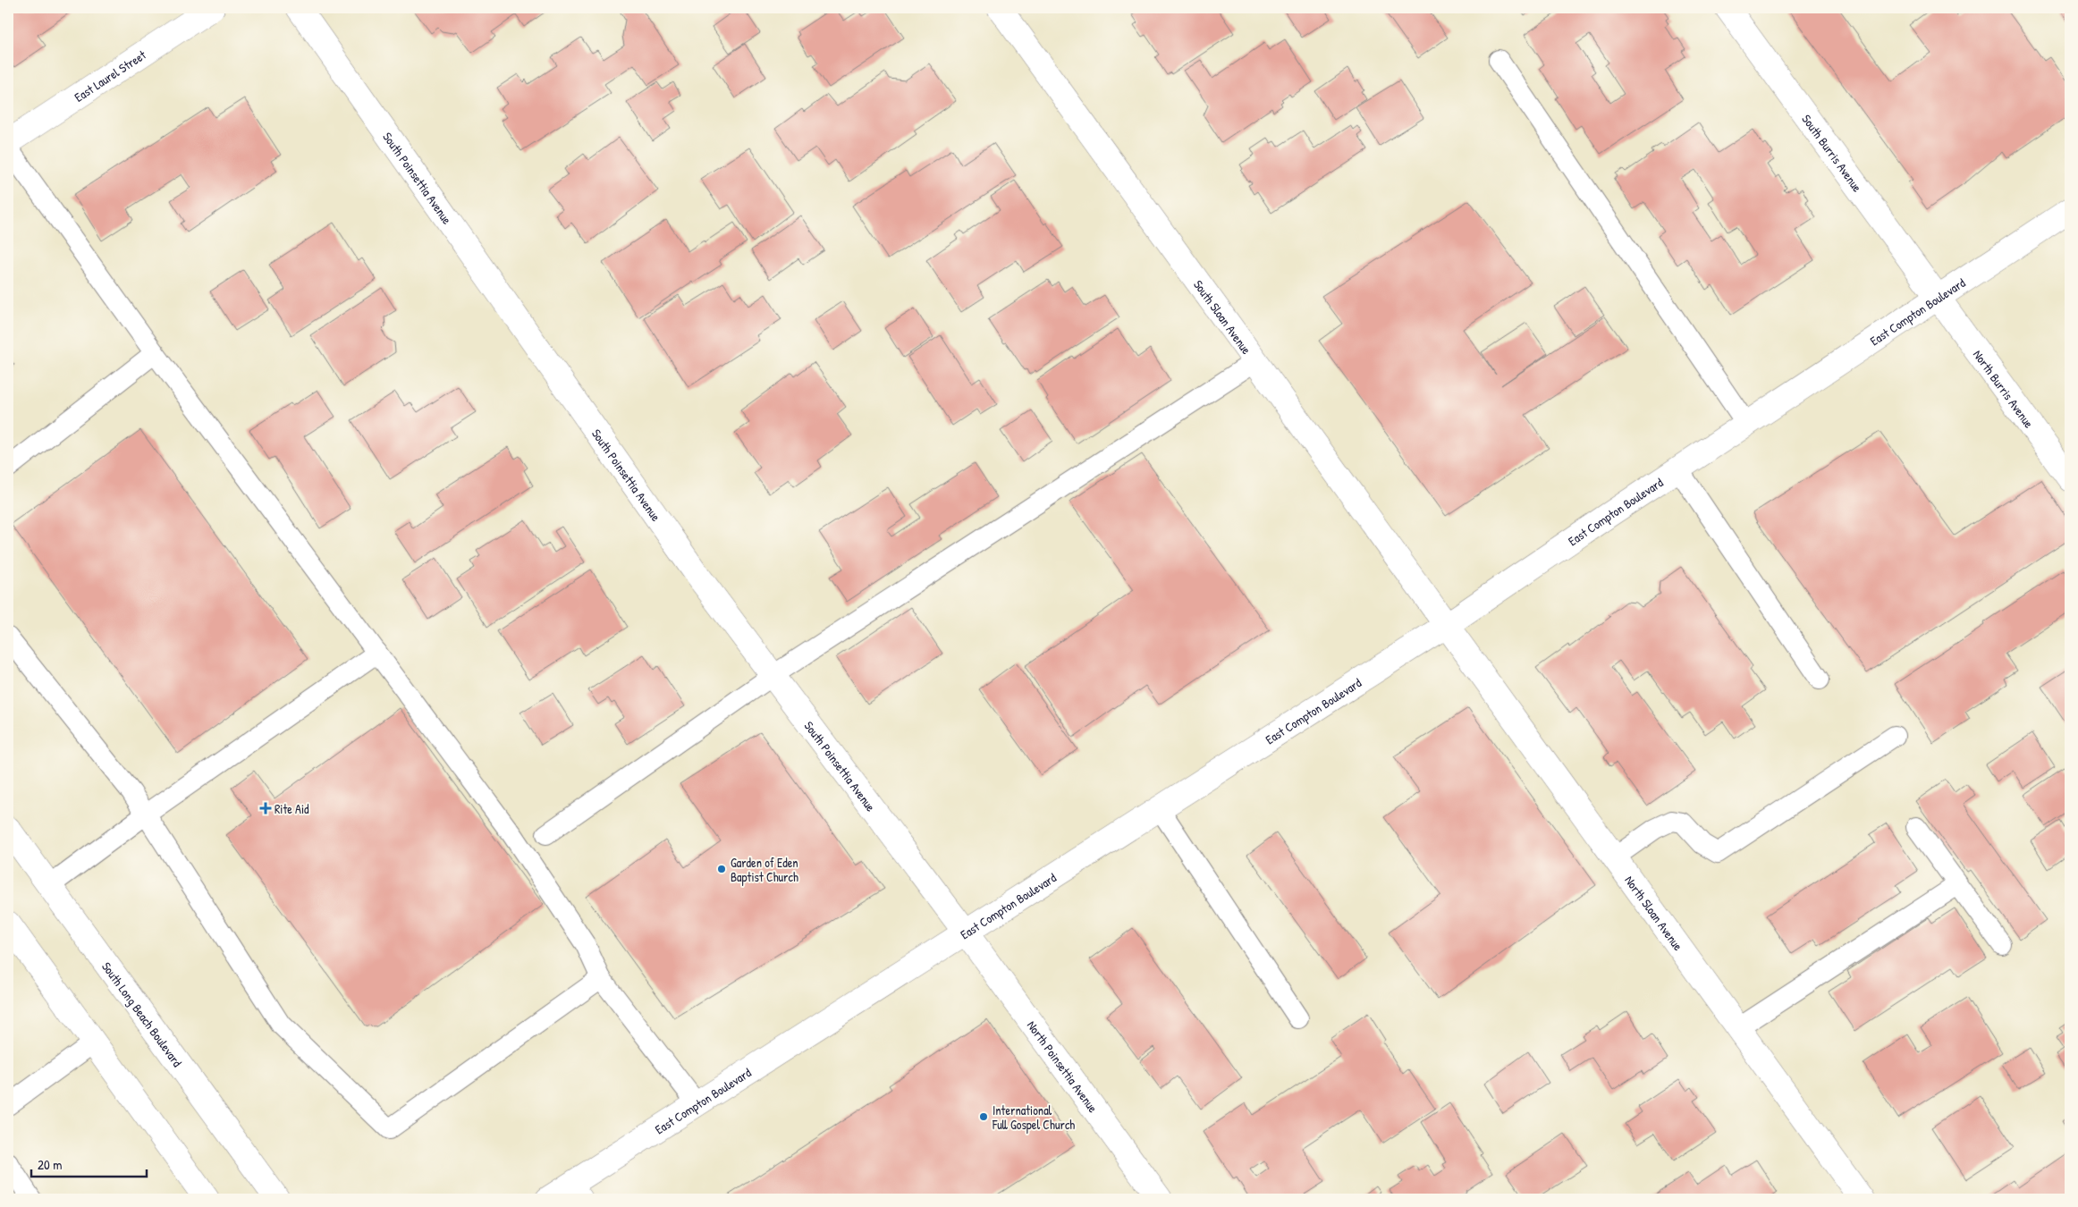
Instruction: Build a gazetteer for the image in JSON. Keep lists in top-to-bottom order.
{
  "streets": {
    "street": [
      "East Laurel Street",
      "South Burris Avenue",
      "South Poinsettia Avenue",
      "East Compton Boulevard",
      "South Sloan Avenue",
      "North Burris Avenue",
      "North Sloan Avenue",
      "South Long Beach Boulevard",
      "North Poinsettia Avenue"
    ]
  },
  "crossings": [
    ["South Burris Avenue", "East Compton Boulevard"],
    ["South Burris Avenue", "North Burris Avenue"],
    ["South Poinsettia Avenue", "East Compton Boulevard"],
    ["South Poinsettia Avenue", "North Poinsettia Avenue"],
    ["East Compton Boulevard", "South Sloan Avenue"],
    ["East Compton Boulevard", "North Burris Avenue"],
    ["East Compton Boulevard", "North Sloan Avenue"],
    ["East Compton Boulevard", "North Poinsettia Avenue"],
    ["South Sloan Avenue", "North Sloan Avenue"]
  ],
  "places": {
    "health": ["Rite Aid"],
    "other": ["Garden of Eden Baptist Church", "International Full Gospel Church"]
  },
  "scale_bar": "20 m"
}
